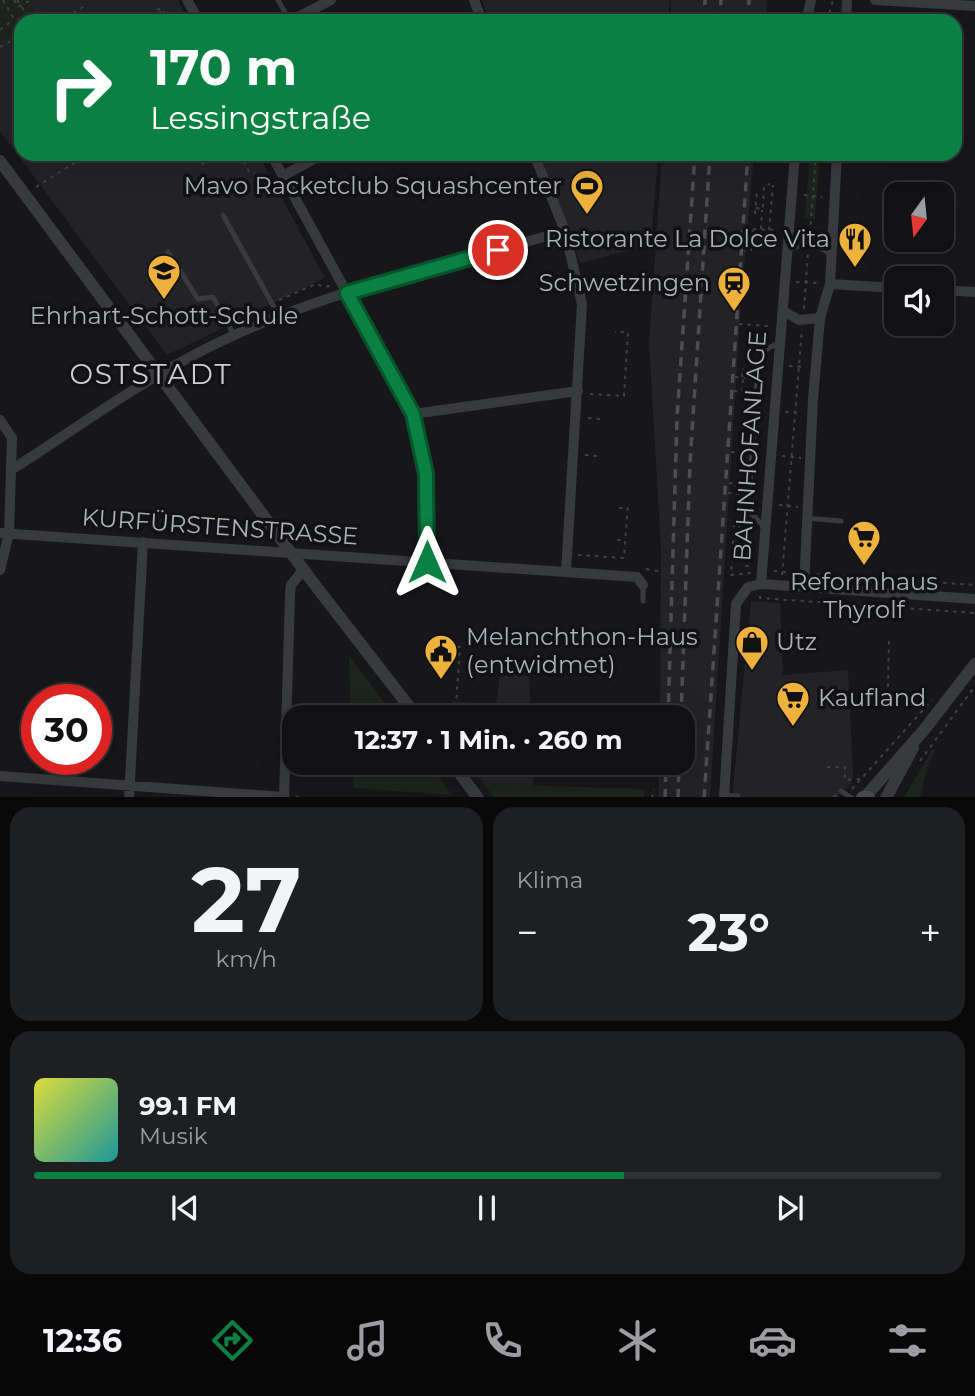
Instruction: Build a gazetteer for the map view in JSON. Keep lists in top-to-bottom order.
{
  "streets": {
    "street": ["BAHNHOFANLAGE", "KURFÜRSTENSTRASSE"]
  },
  "districts": ["OSTSTADT"],
  "places": {
    "sports": ["Mavo Racketclub Squashcenter"],
    "restaurant": ["Ristorante La Dolce Vita"],
    "school or university": ["Ehrhart-Schott-Schule"],
    "station": ["Schwetzingen"],
    "supermarket": ["Reformhaus Thyrolf", "Kaufland"],
    "shop": ["Utz"],
    "public building": ["Melanchthon-Haus (entwidmet)"]
  },
  "north": "bottom",
  "page": {
    "turn": ["170 m", "Lessingstraße"],
    "limit": "30",
    "trip": "12:37 · 1 Min. · 260 m",
    "tile": [
      ["27", "km/h"],
      "Klima"
    ],
    "heat": ["−", "23°", "+"],
    "song": ["99.1 FM", "Musik"],
    "tabs": "12:36"
  }
}
